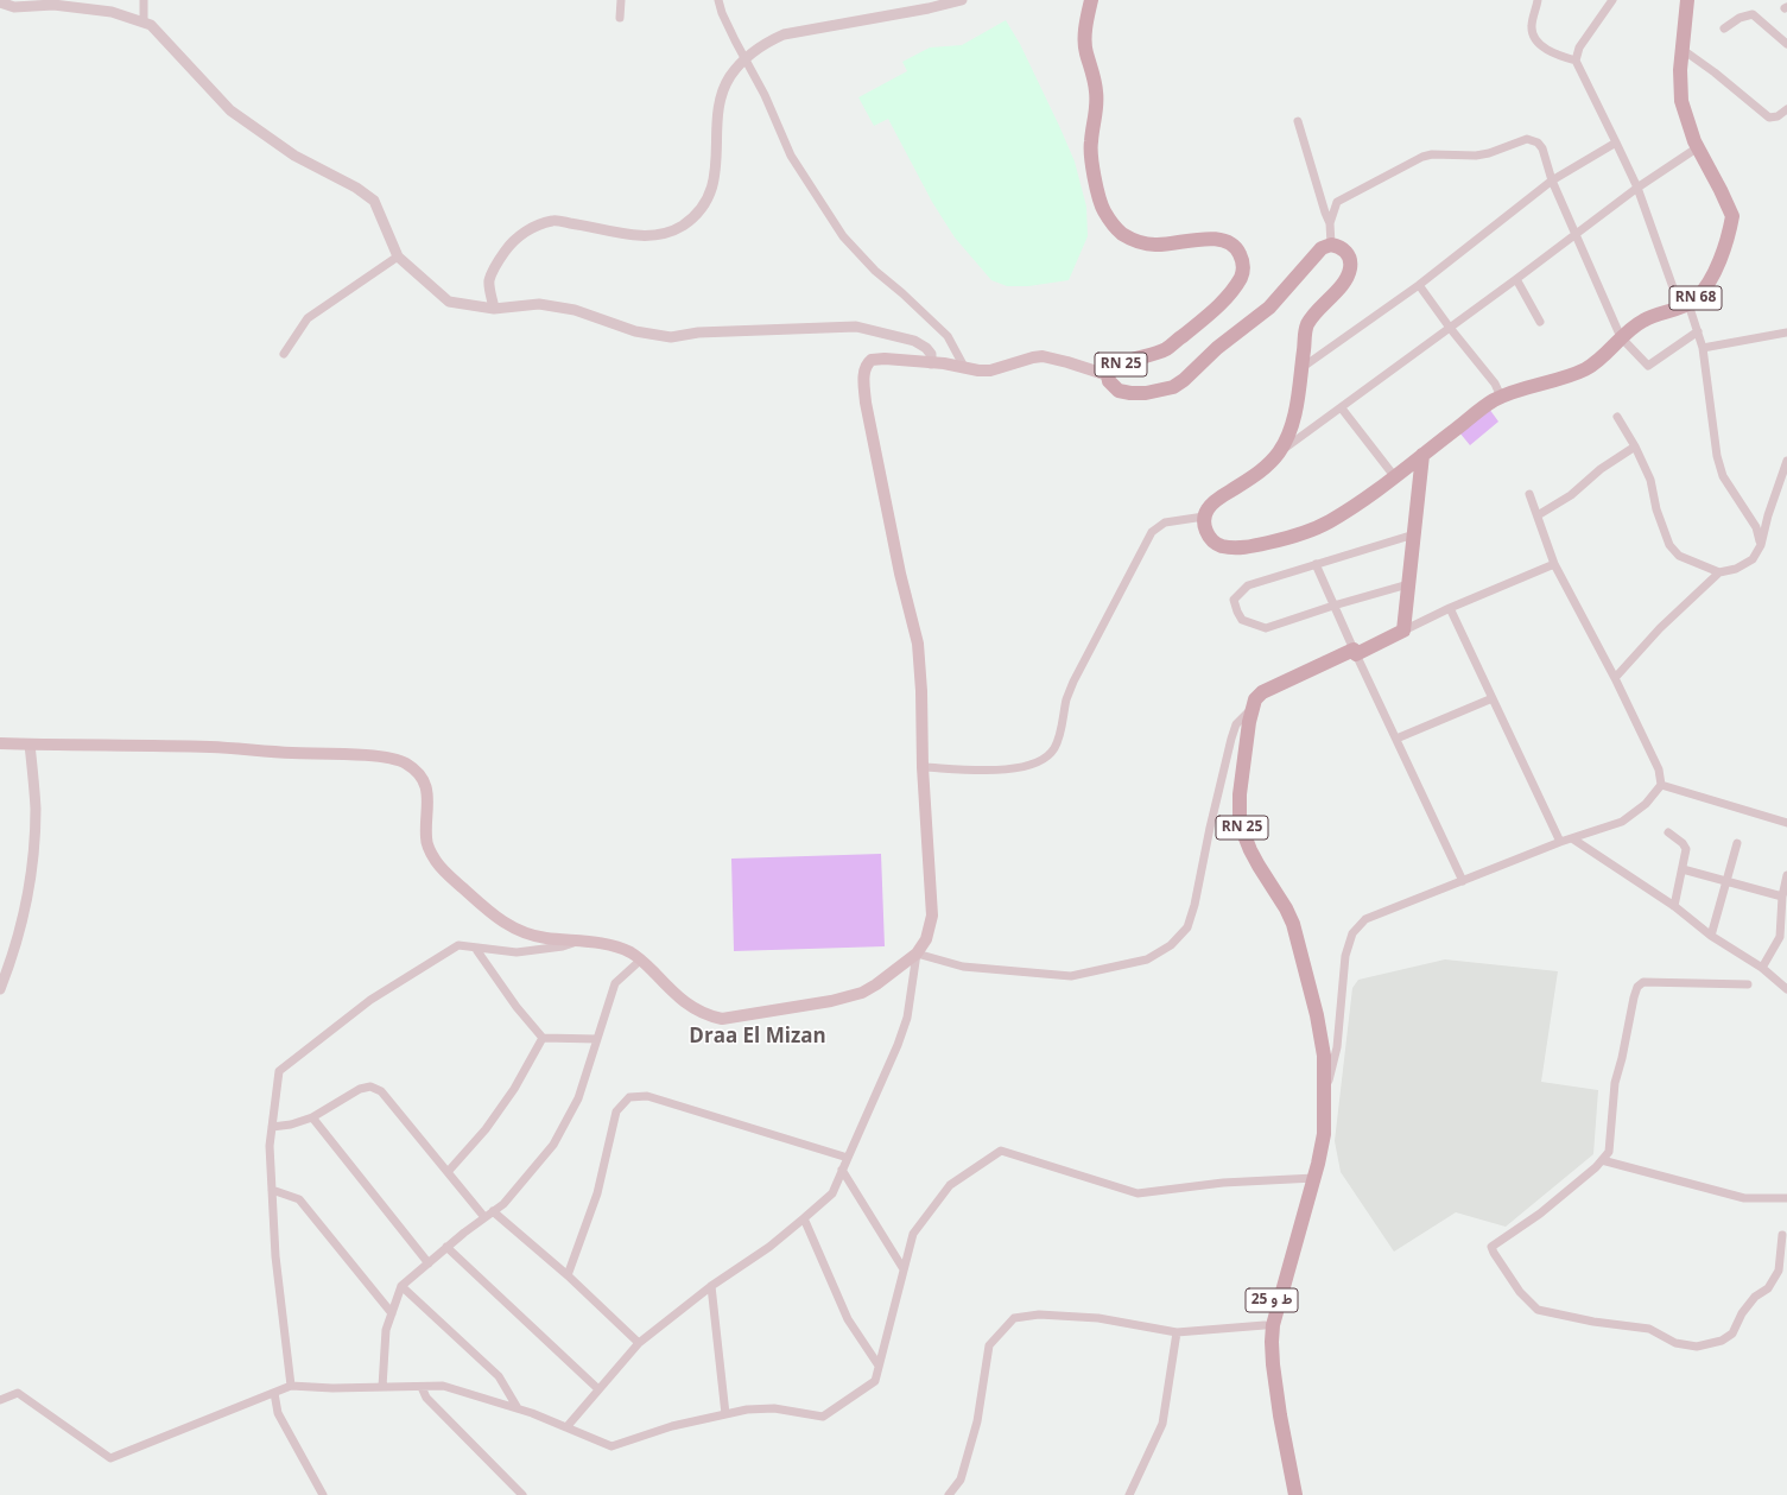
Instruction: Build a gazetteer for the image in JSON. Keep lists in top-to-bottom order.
{
  "streets": {
    "main road": ["RN 68", "RN 25", "ط و 25"]
  },
  "crossings": [
    ["RN 25", "ط و 25"]
  ],
  "districts": ["Draa El Mizan"]
}
